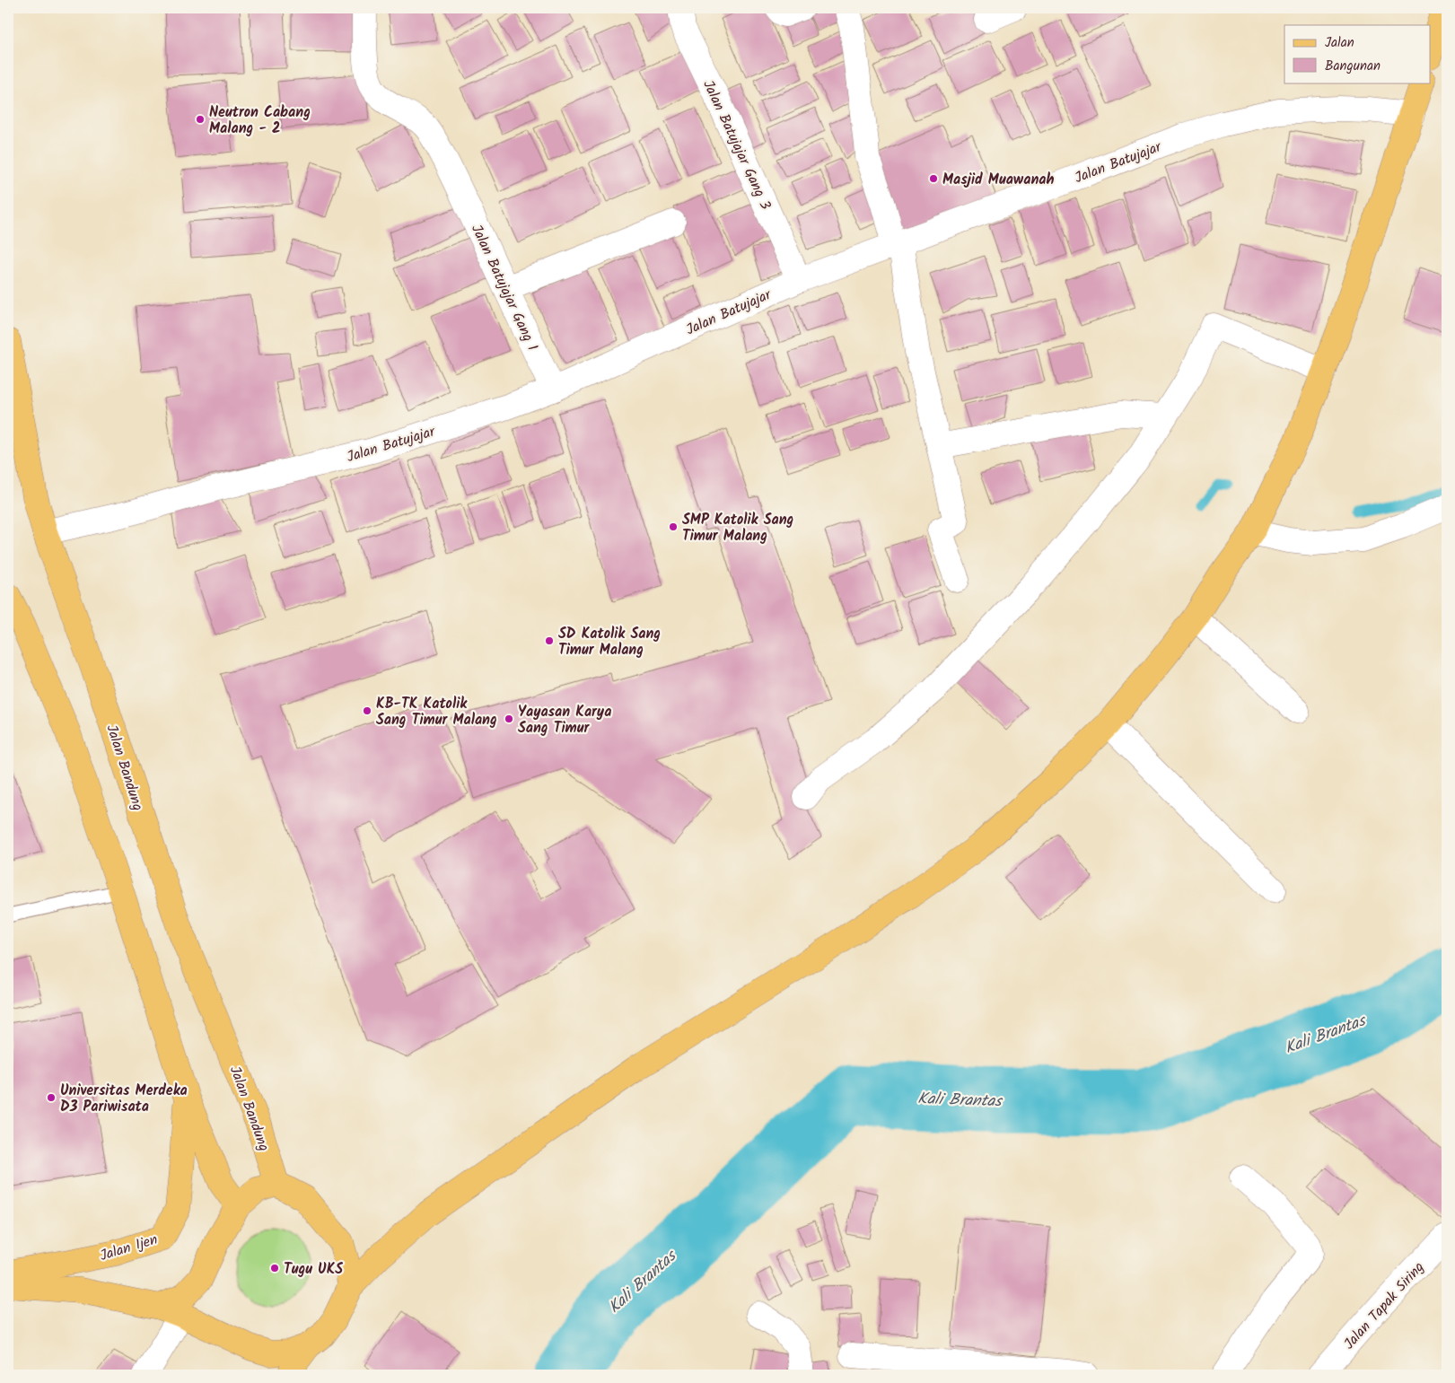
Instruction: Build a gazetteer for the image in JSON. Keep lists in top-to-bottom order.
{
  "streets": {
    "main road": ["Jalan Bandung", "Jalan Ijen"],
    "street": [
      "Jalan Batujajar Gang 3",
      "Jalan Batujajar",
      "Jalan Batujajar Gang 1",
      "Jalan Tapak Siring"
    ]
  },
  "crossings": [
    ["Jalan Batujajar Gang 3", "Jalan Batujajar"],
    ["Jalan Batujajar", "Jalan Batujajar Gang 1"],
    ["Jalan Batujajar", "Jalan Bandung"]
  ],
  "water": ["Kali Brantas"],
  "places": [
    "Neutron Cabang Malang - 2",
    "Masjid Muawanah",
    "SMP Katolik Sang Timur Malang",
    "SD Katolik Sang Timur Malang",
    "KB-TK Katolik Sang Timur Malang",
    "Yayasan Karya Sang Timur",
    "Universitas Merdeka D3 Pariwisata",
    "Tugu UKS"
  ],
  "legend": ["Jalan", "Bangunan"]
}
